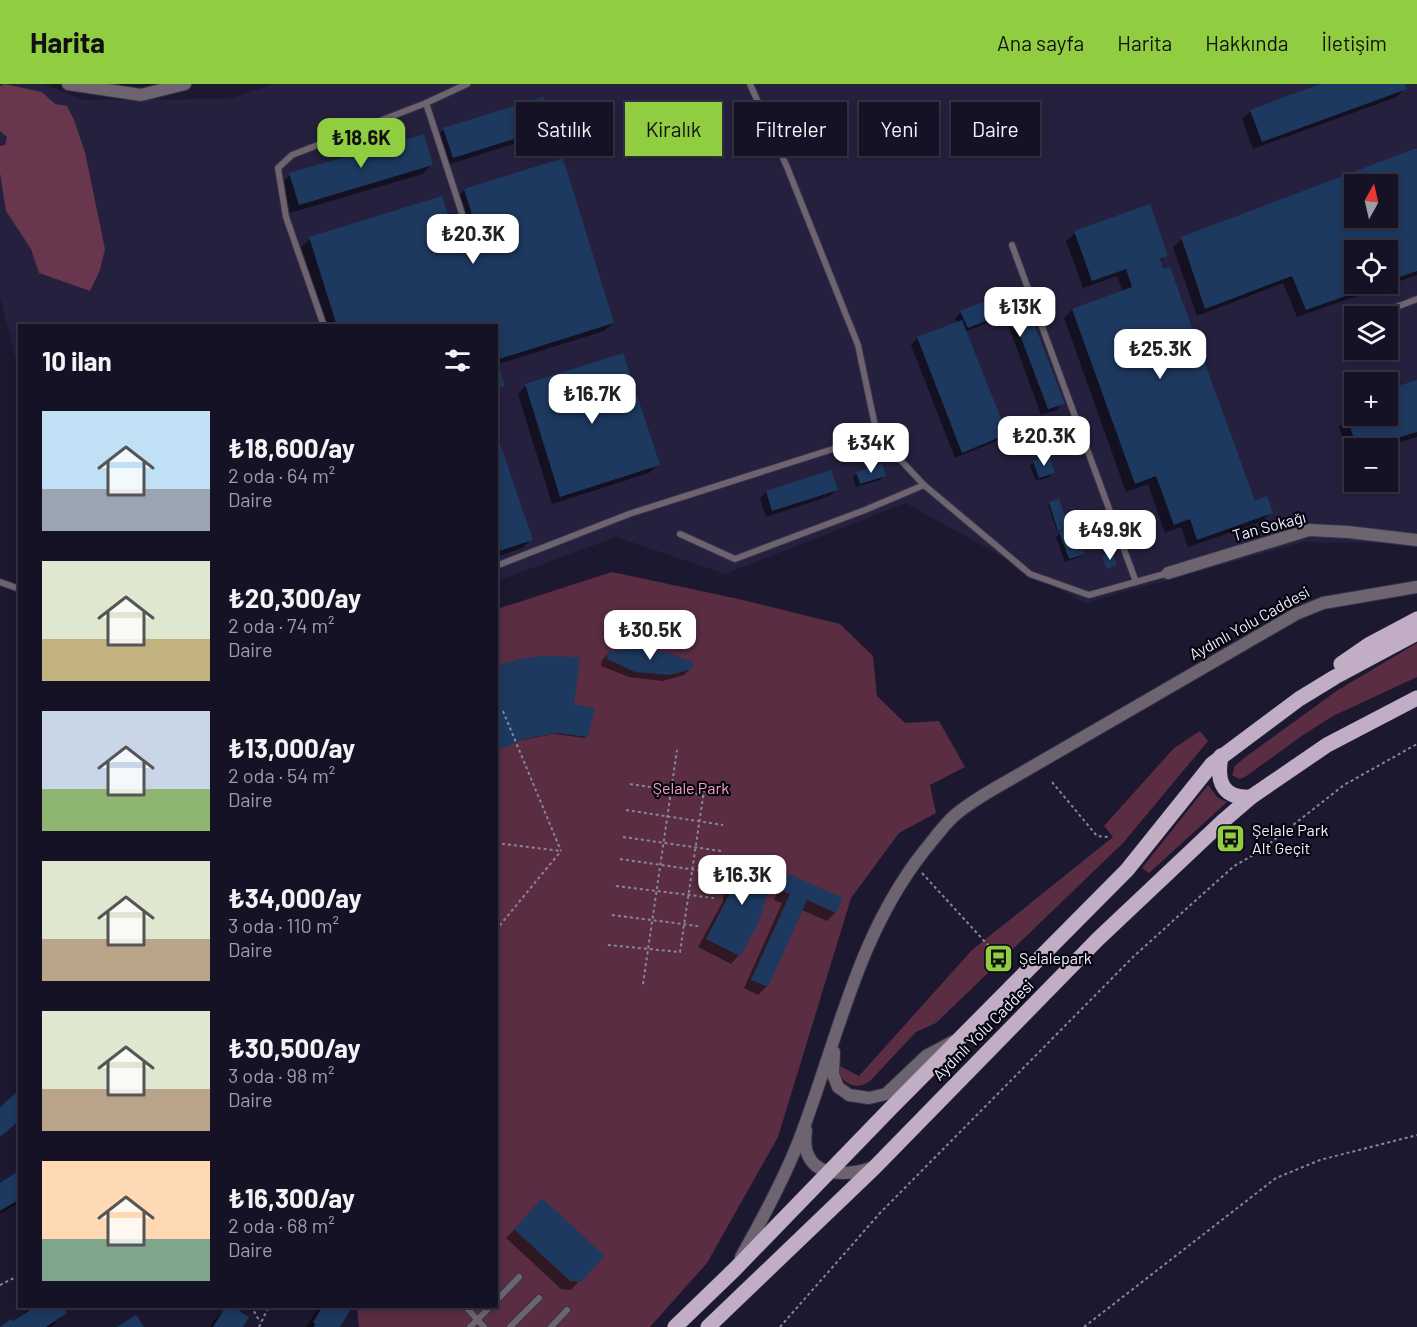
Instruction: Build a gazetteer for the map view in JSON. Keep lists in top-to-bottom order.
{
  "streets": {
    "main road": ["Aydınlı Yolu Caddesi"],
    "street": ["Tan Sokağı"]
  },
  "parks": ["Şelale Park"],
  "places": {
    "bus stop": ["Şelale Park Alt Geçit", "Şelalepark"]
  },
  "north": "top",
  "page": {
    "header": "Harita",
    "nav": [
      "Ana sayfa",
      "Harita",
      "Hakkında",
      "İletişim"
    ],
    "chip": [
      "Satılık",
      "Kiralık",
      "Filtreler",
      "Yeni",
      "Daire"
    ],
    "price": [
      "₺18.6K",
      "₺20.3K",
      "₺13K",
      "₺25.3K",
      "₺16.7K",
      "₺20.3K",
      "₺34K",
      "₺49.9K",
      "₺30.5K",
      "₺16.3K"
    ],
    "map_buttons": ["+", "−"],
    "heading": "10 ilan",
    "list": [
      {
        "name": "₺18,600/ay",
        "note": "2 oda · 64 m² · Daire"
      },
      {
        "name": "₺20,300/ay",
        "note": "2 oda · 74 m² · Daire"
      },
      {
        "name": "₺13,000/ay",
        "note": "2 oda · 54 m² · Daire"
      },
      {
        "name": "₺34,000/ay",
        "note": "3 oda · 110 m² · Daire"
      },
      {
        "name": "₺30,500/ay",
        "note": "3 oda · 98 m² · Daire"
      },
      {
        "name": "₺16,300/ay",
        "note": "2 oda · 68 m² · Daire"
      }
    ]
  }
}
